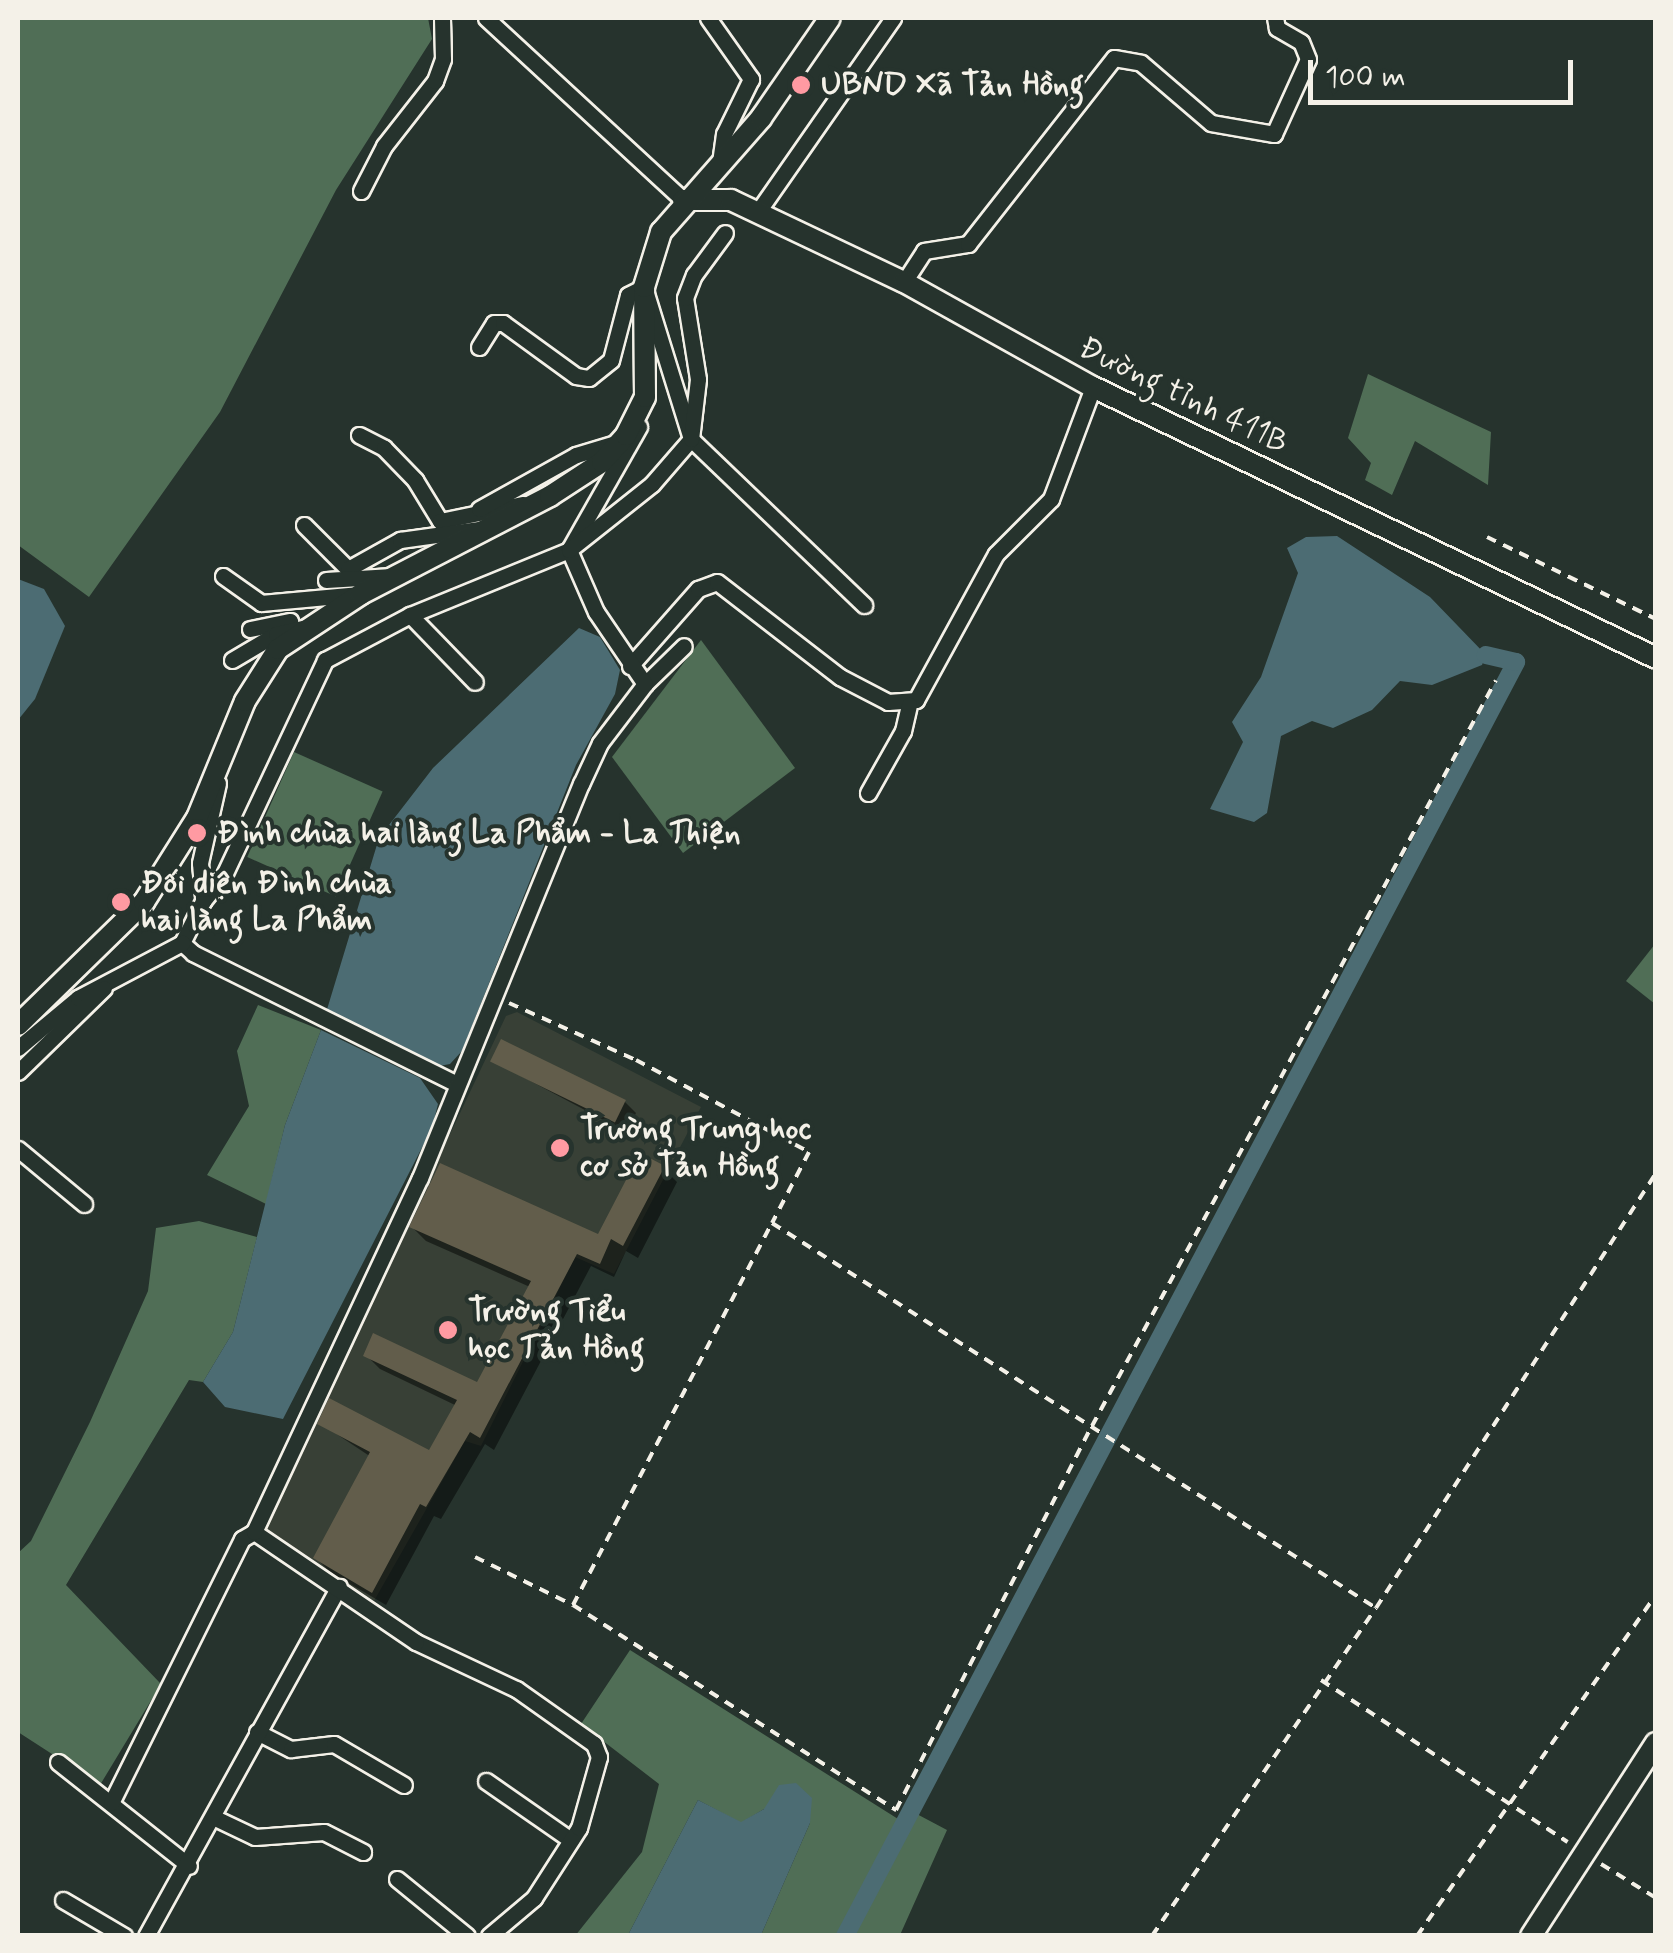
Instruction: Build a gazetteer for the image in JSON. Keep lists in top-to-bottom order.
{
  "streets": {
    "main road": ["Đường tỉnh 411B"]
  },
  "places": [
    "UBND Xã Tản Hồng",
    "Đình chùa hai làng La Phẩm - La Thiện",
    "Đối diện Đình chùa hai làng La Phẩm",
    "Trường Trung học cơ sở Tản Hồng",
    "Trường Tiểu học Tản Hồng"
  ],
  "scale_bar": "100 m"
}
